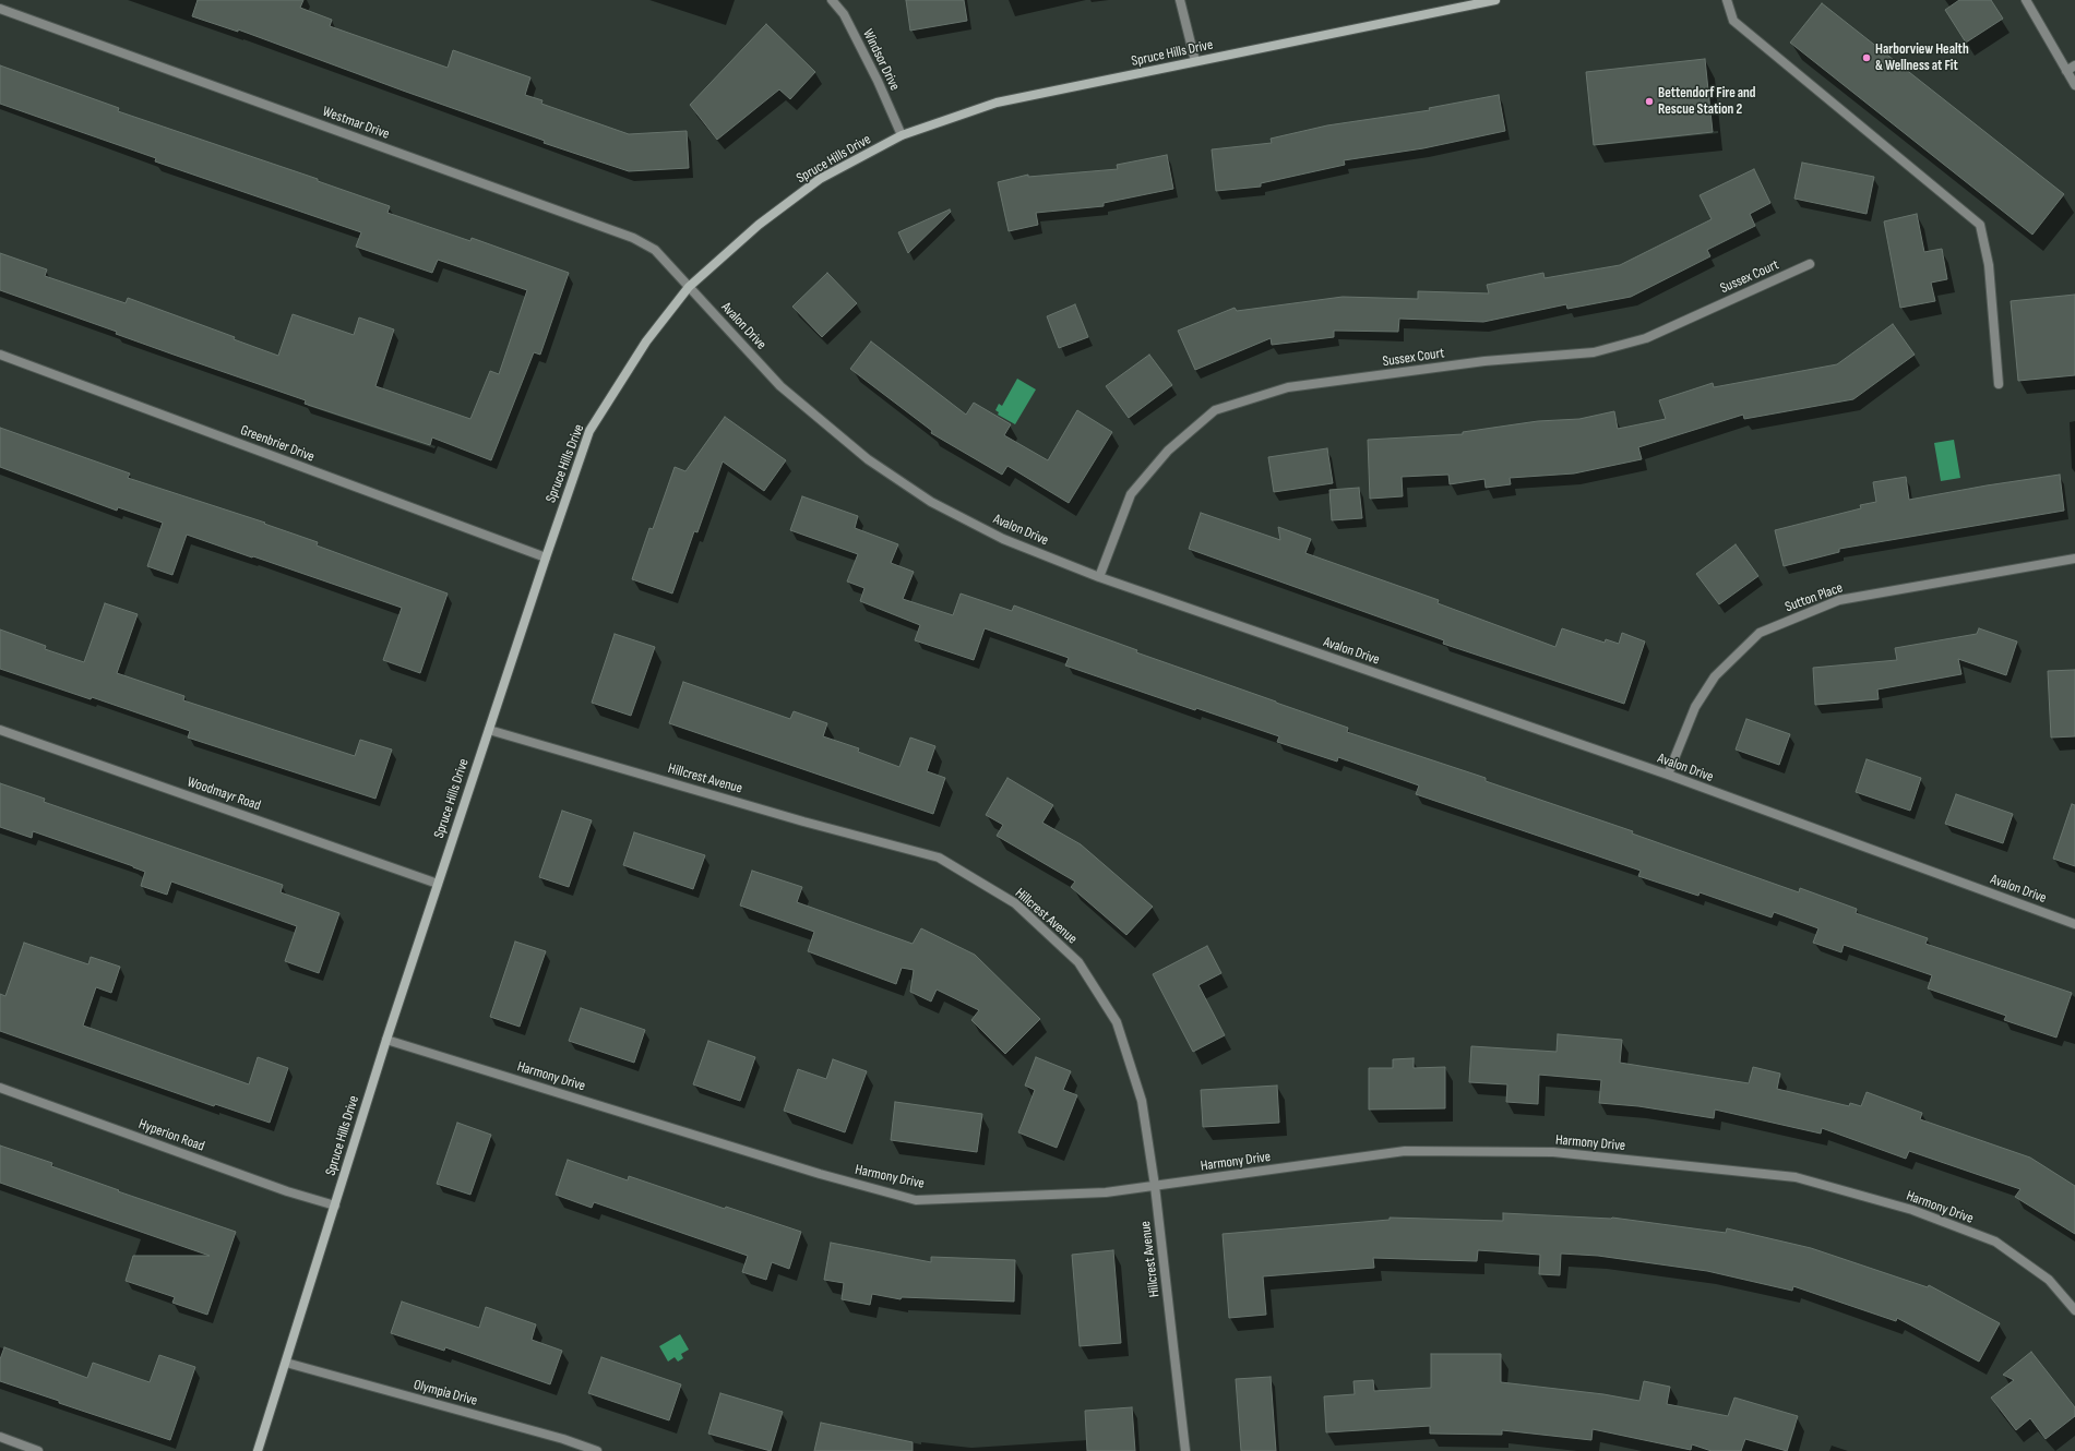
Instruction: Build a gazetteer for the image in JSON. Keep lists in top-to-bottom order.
{
  "streets": {
    "main road": ["Spruce Hills Drive"],
    "street": [
      "Windsor Drive",
      "Westmar Drive",
      "Sussex Court",
      "Avalon Drive",
      "Greenbrier Drive",
      "Sutton Place",
      "Hillcrest Avenue",
      "Woodmayr Road",
      "Harmony Drive",
      "Hyperion Road",
      "Olympia Drive"
    ]
  },
  "crossings": [
    ["Spruce Hills Drive", "Windsor Drive"],
    ["Spruce Hills Drive", "Westmar Drive"],
    ["Spruce Hills Drive", "Avalon Drive"],
    ["Spruce Hills Drive", "Greenbrier Drive"],
    ["Spruce Hills Drive", "Hillcrest Avenue"],
    ["Spruce Hills Drive", "Woodmayr Road"],
    ["Spruce Hills Drive", "Harmony Drive"],
    ["Spruce Hills Drive", "Hyperion Road"],
    ["Spruce Hills Drive", "Olympia Drive"],
    ["Westmar Drive", "Avalon Drive"],
    ["Sussex Court", "Avalon Drive"],
    ["Avalon Drive", "Sutton Place"],
    ["Hillcrest Avenue", "Harmony Drive"]
  ],
  "places": ["Harborview Health & Wellness at Fit", "Bettendorf Fire and Rescue Station 2"]
}
